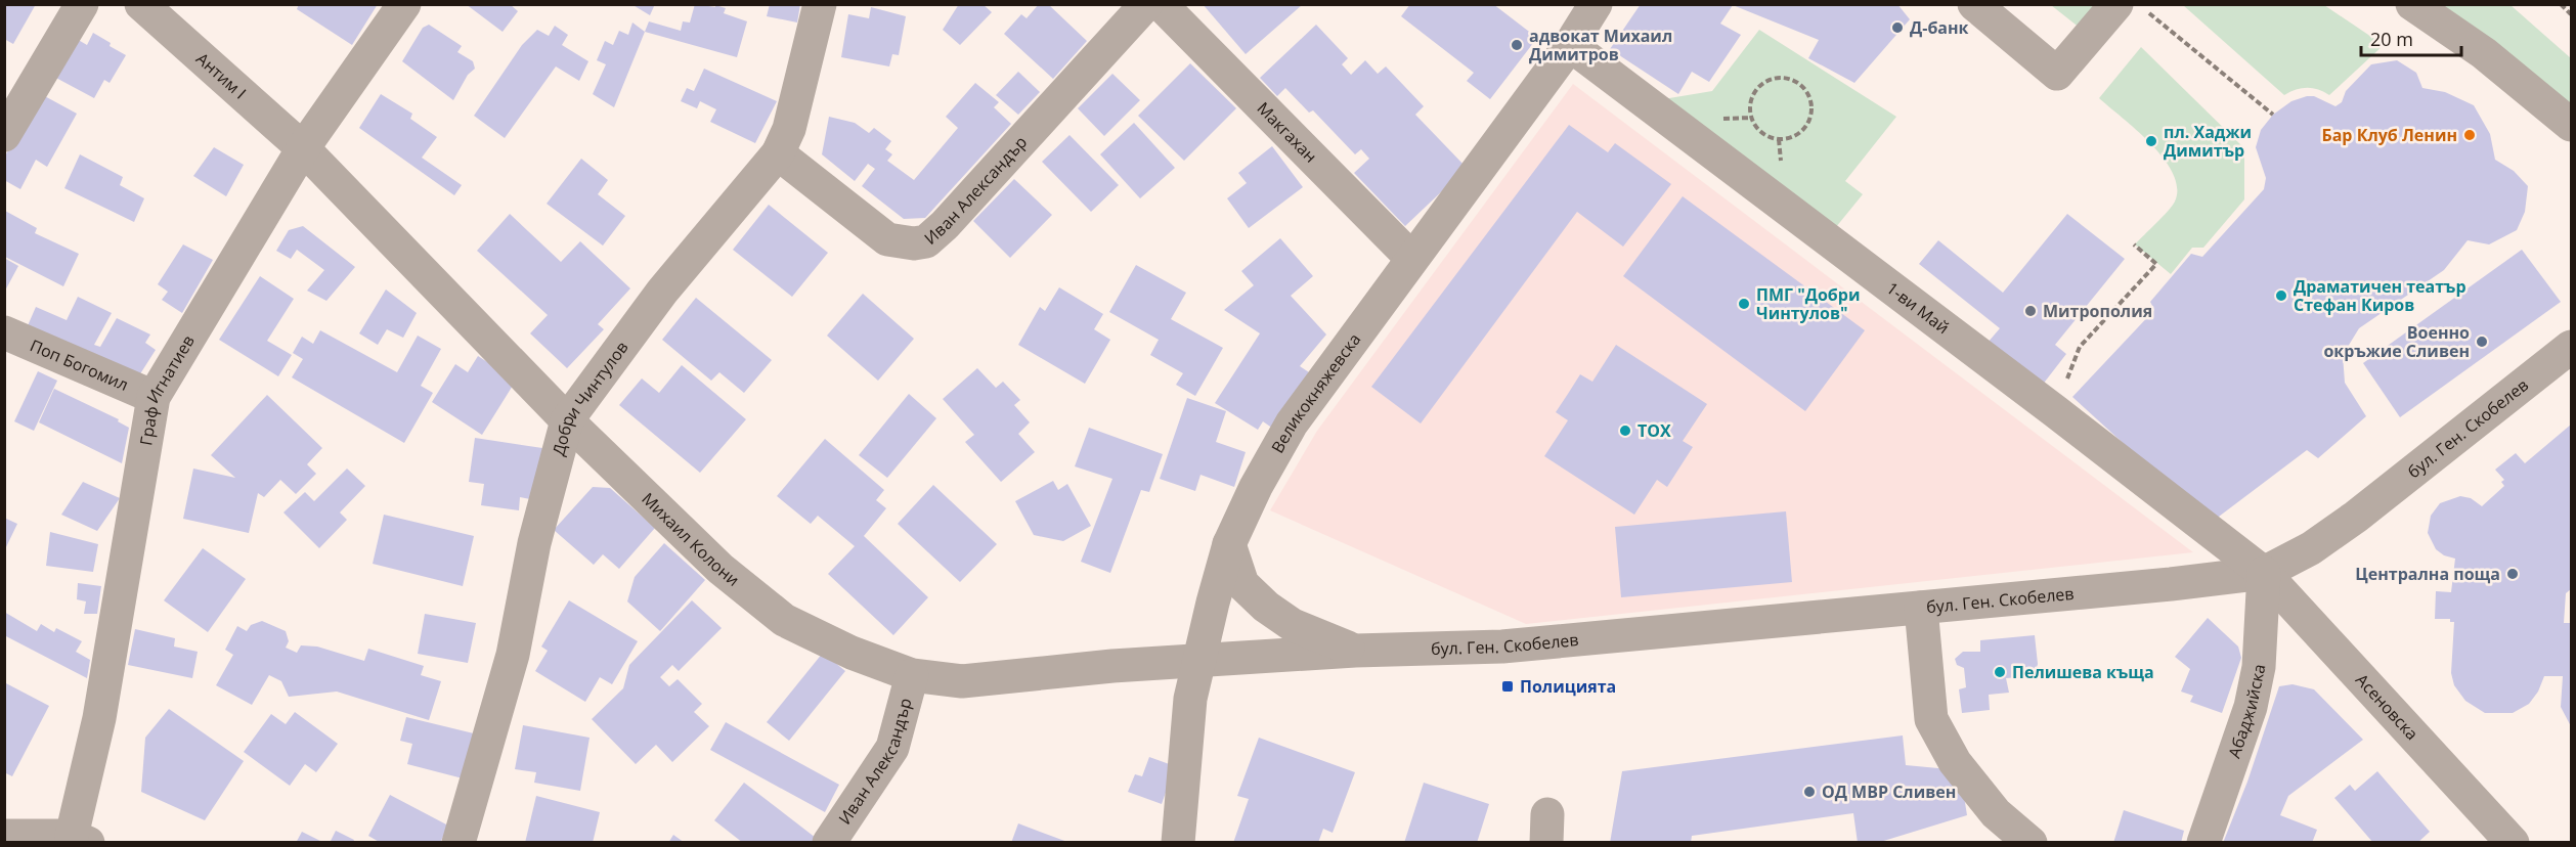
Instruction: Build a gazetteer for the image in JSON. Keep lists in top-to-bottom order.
{
  "streets": {
    "street": [
      "Антим I",
      "Макгахан",
      "Иван Александър",
      "1-ви Май",
      "Поп Богомил",
      "Граф Игнатиев",
      "Великокняжевска",
      "Добри Чинтулов",
      "бул. Ген. Скобелев",
      "Михаил Колони",
      "Асеновска",
      "Абаджийска"
    ]
  },
  "crossings": [
    ["Антим I", "Граф Игнатиев"],
    ["Антим I", "Михаил Колони"],
    ["Макгахан", "Великокняжевска"],
    ["Иван Александър", "Добри Чинтулов"],
    ["Иван Александър", "Михаил Колони"],
    ["1-ви Май", "Великокняжевска"],
    ["1-ви Май", "бул. Ген. Скобелев"],
    ["1-ви Май", "Асеновска"],
    ["1-ви Май", "Абаджийска"],
    ["Поп Богомил", "Граф Игнатиев"],
    ["Граф Игнатиев", "Михаил Колони"],
    ["Великокняжевска", "бул. Ген. Скобелев"],
    ["Великокняжевска", "Михаил Колони"],
    ["Добри Чинтулов", "Михаил Колони"],
    ["бул. Ген. Скобелев", "Михаил Колони"],
    ["бул. Ген. Скобелев", "Асеновска"],
    ["бул. Ген. Скобелев", "Абаджийска"],
    ["Асеновска", "Абаджийска"]
  ],
  "places": {
    "other": [
      "Д-банк",
      "адвокат Михаил Димитров",
      "Бар Клуб Ленин",
      "пл. Хаджи Димитър",
      "Драматичен театър Стефан Киров",
      "ПМГ \"Добри Чинтулов\"",
      "Митрополия",
      "Военно окръжие Сливен",
      "ТОХ",
      "Централна поща",
      "Пелишева къща",
      "ОД МВР Сливен"
    ],
    "transit": ["Полицията"]
  },
  "scale_bar": "20 m"
}
